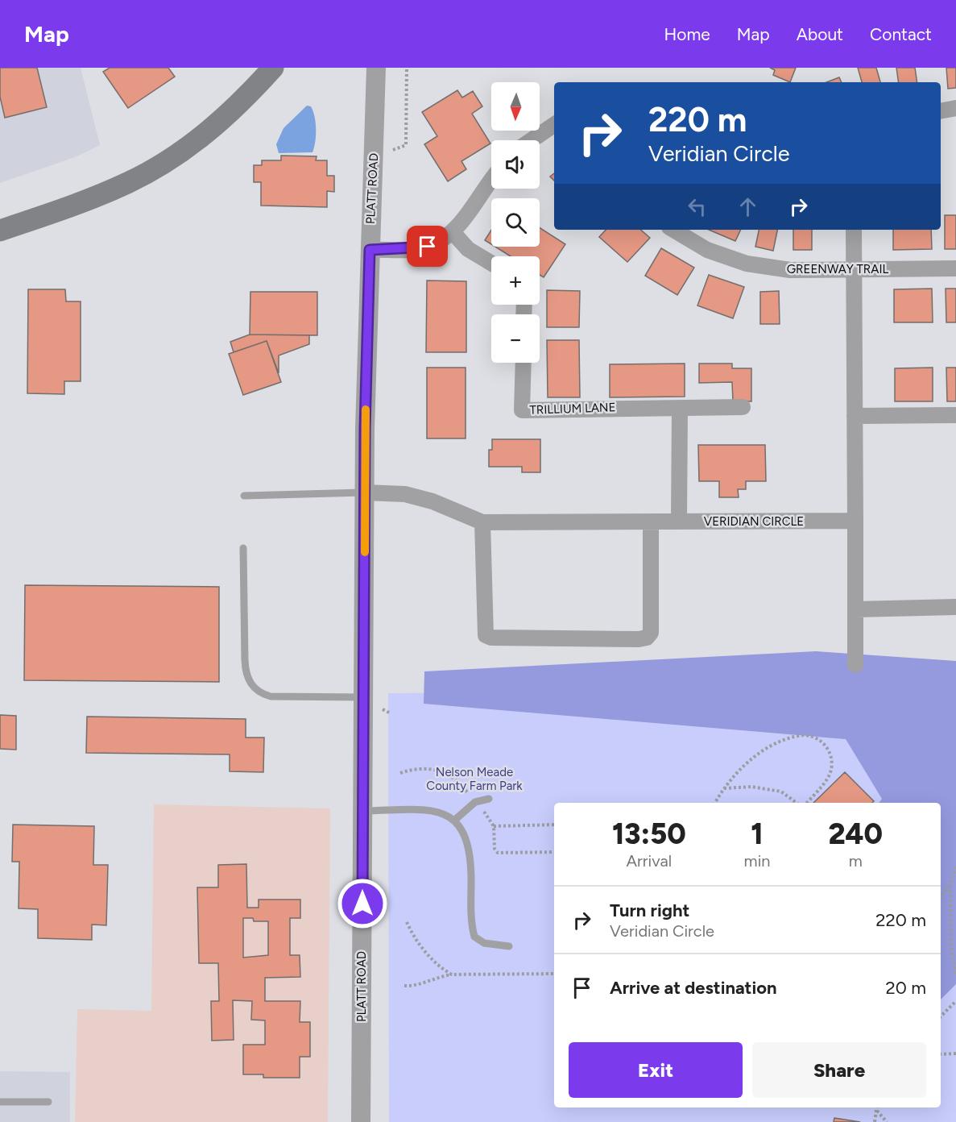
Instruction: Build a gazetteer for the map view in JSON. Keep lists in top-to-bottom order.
{
  "streets": {
    "street": [
      "PLATT ROAD",
      "GREENWAY TRAIL",
      "TRILLIUM LANE",
      "VERIDIAN CIRCLE"
    ]
  },
  "crossings": [
    ["PLATT ROAD", "VERIDIAN CIRCLE"]
  ],
  "parks": ["Nelson Meade County Farm Park"],
  "north": "bottom",
  "page": {
    "header": "Map",
    "nav": [
      "Home",
      "Map",
      "About",
      "Contact"
    ],
    "map_buttons": ["+", "−"],
    "turn": ["220 m", "Veridian Circle"],
    "eta": [
      "13:50",
      "Arrival",
      "1",
      "min",
      "240",
      "m"
    ],
    "list": [
      {
        "name": "Turn right",
        "note": "Veridian Circle",
        "value": "220 m"
      },
      {
        "name": "Arrive at destination",
        "value": "20 m"
      }
    ],
    "buttons": ["Exit", "Share"]
  }
}
